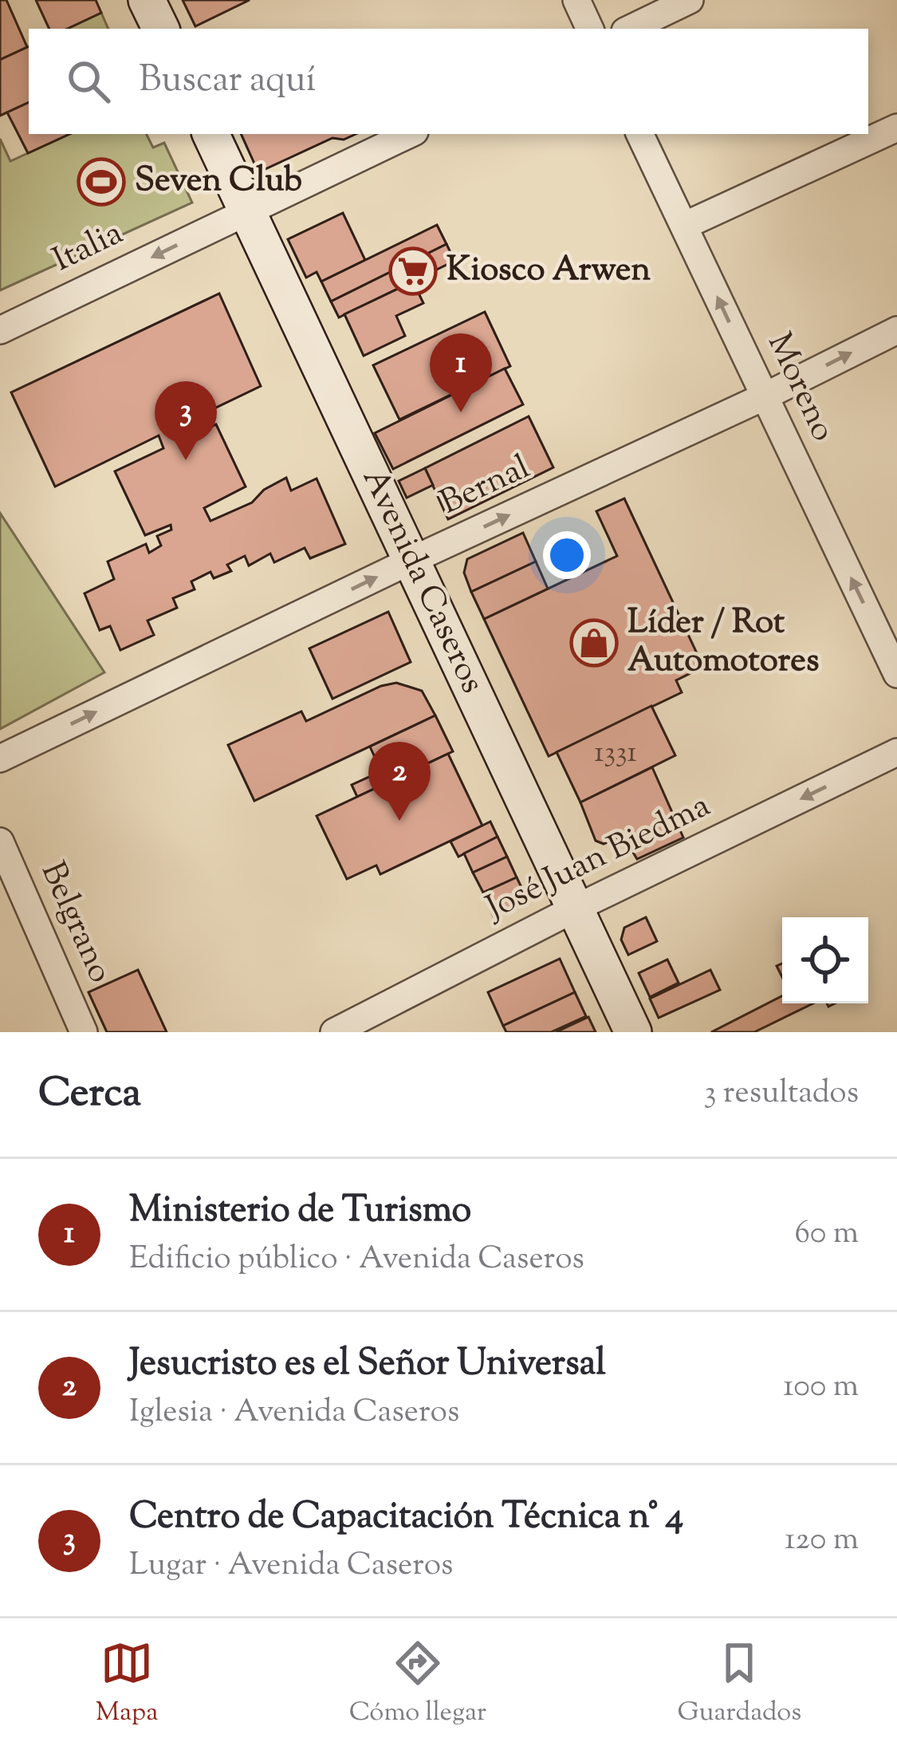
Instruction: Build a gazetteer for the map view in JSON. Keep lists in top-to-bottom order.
{
  "streets": {
    "main road": ["Avenida Caseros"],
    "street": [
      "Italia",
      "Moreno",
      "Bernal",
      "José Juan Biedma",
      "Belgrano"
    ]
  },
  "crossings": [
    ["Italia", "Avenida Caseros"],
    ["Moreno", "Bernal"],
    ["Bernal", "Avenida Caseros"],
    ["Avenida Caseros", "José Juan Biedma"]
  ],
  "one_way": [
    "Italia",
    "Moreno",
    "Bernal",
    "José Juan Biedma"
  ],
  "places": {
    "sports": ["Seven Club"],
    "supermarket": ["Kiosco Arwen"],
    "shop": ["Líder / Rot Automotores"]
  },
  "house_numbers": ["1331"],
  "page": {
    "search": "Buscar aquí",
    "pins": ["1", "3", "2"],
    "heading": ["Cerca", "3 resultados"],
    "list": [
      {
        "mark": "1",
        "name": "Ministerio de Turismo",
        "note": "Edificio público · Avenida Caseros",
        "value": "60 m"
      },
      {
        "mark": "2",
        "name": "Jesucristo es el Señor Universal",
        "note": "Iglesia · Avenida Caseros",
        "value": "100 m"
      },
      {
        "mark": "3",
        "name": "Centro de Capacitación Técnica n° 4",
        "note": "Lugar · Avenida Caseros",
        "value": "120 m"
      }
    ],
    "nav": ["Mapa", "Cómo llegar", "Guardados"]
  }
}
